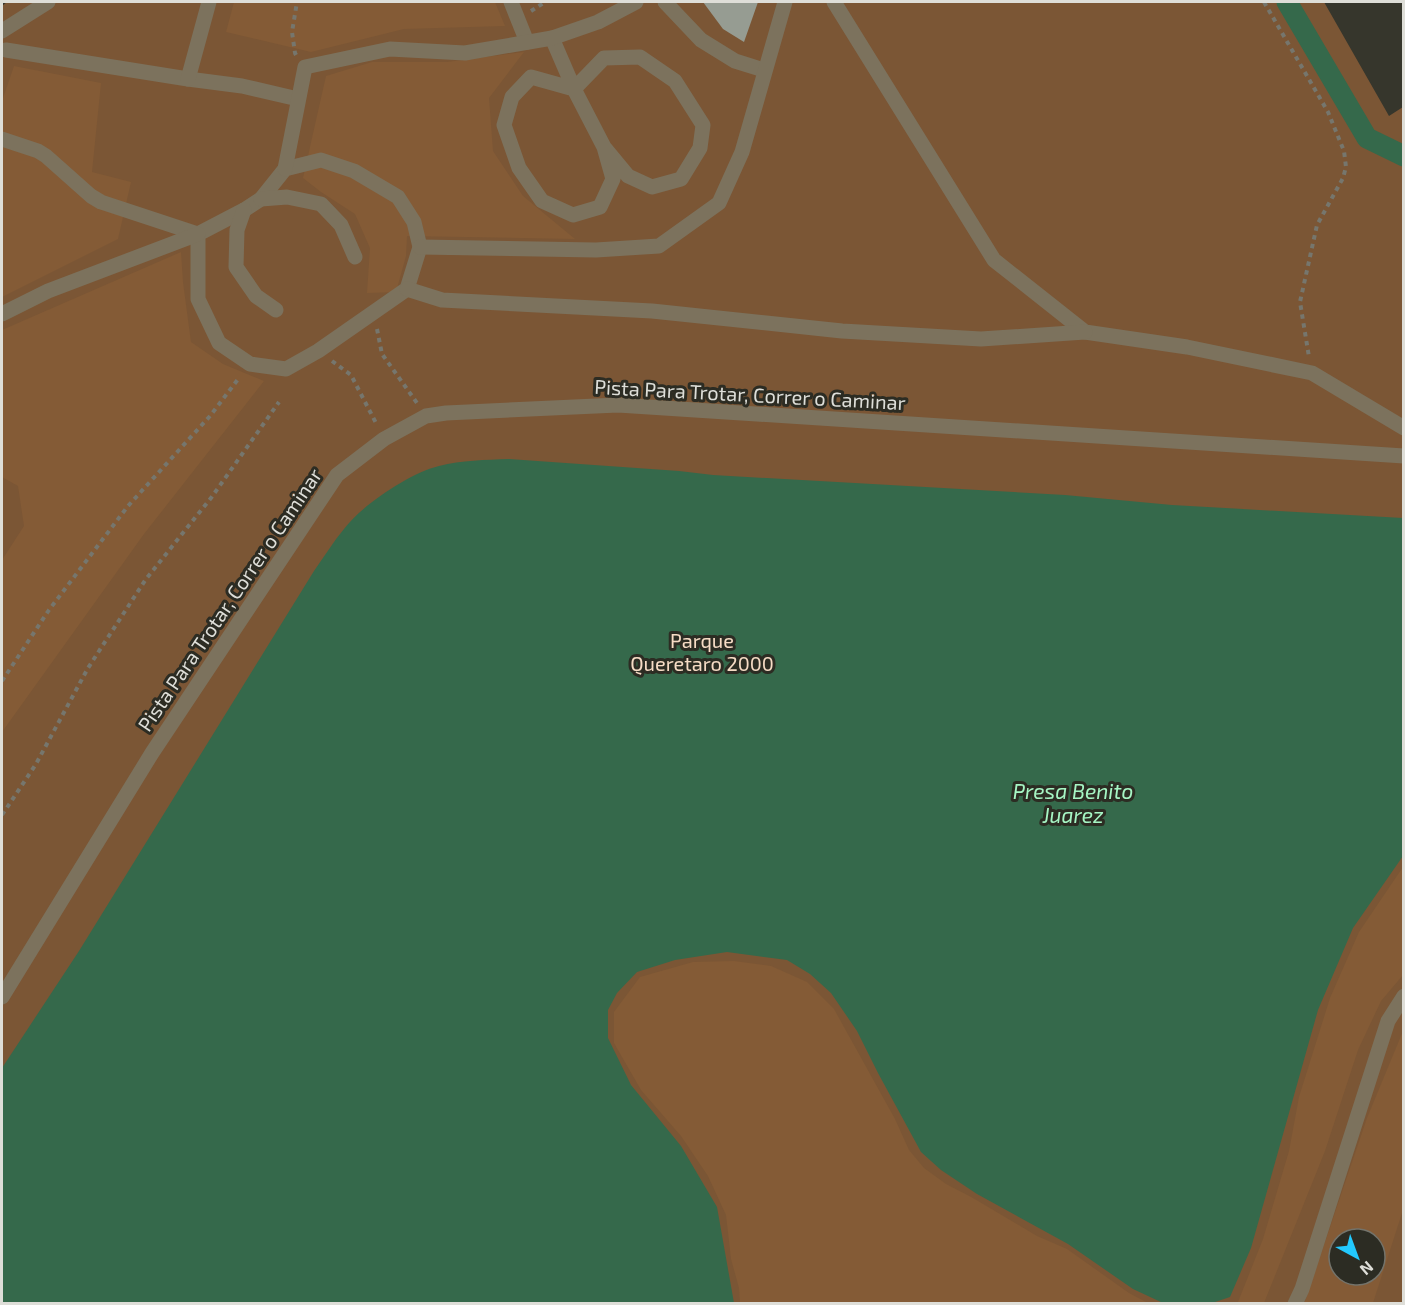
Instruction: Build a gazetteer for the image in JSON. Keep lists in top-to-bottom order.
{
  "streets": {
    "street": ["Pista Para Trotar, Correr o Caminar"]
  },
  "water": ["Presa Benito Juarez"],
  "parks": ["Parque Queretaro 2000"],
  "north": "bottom right"
}
